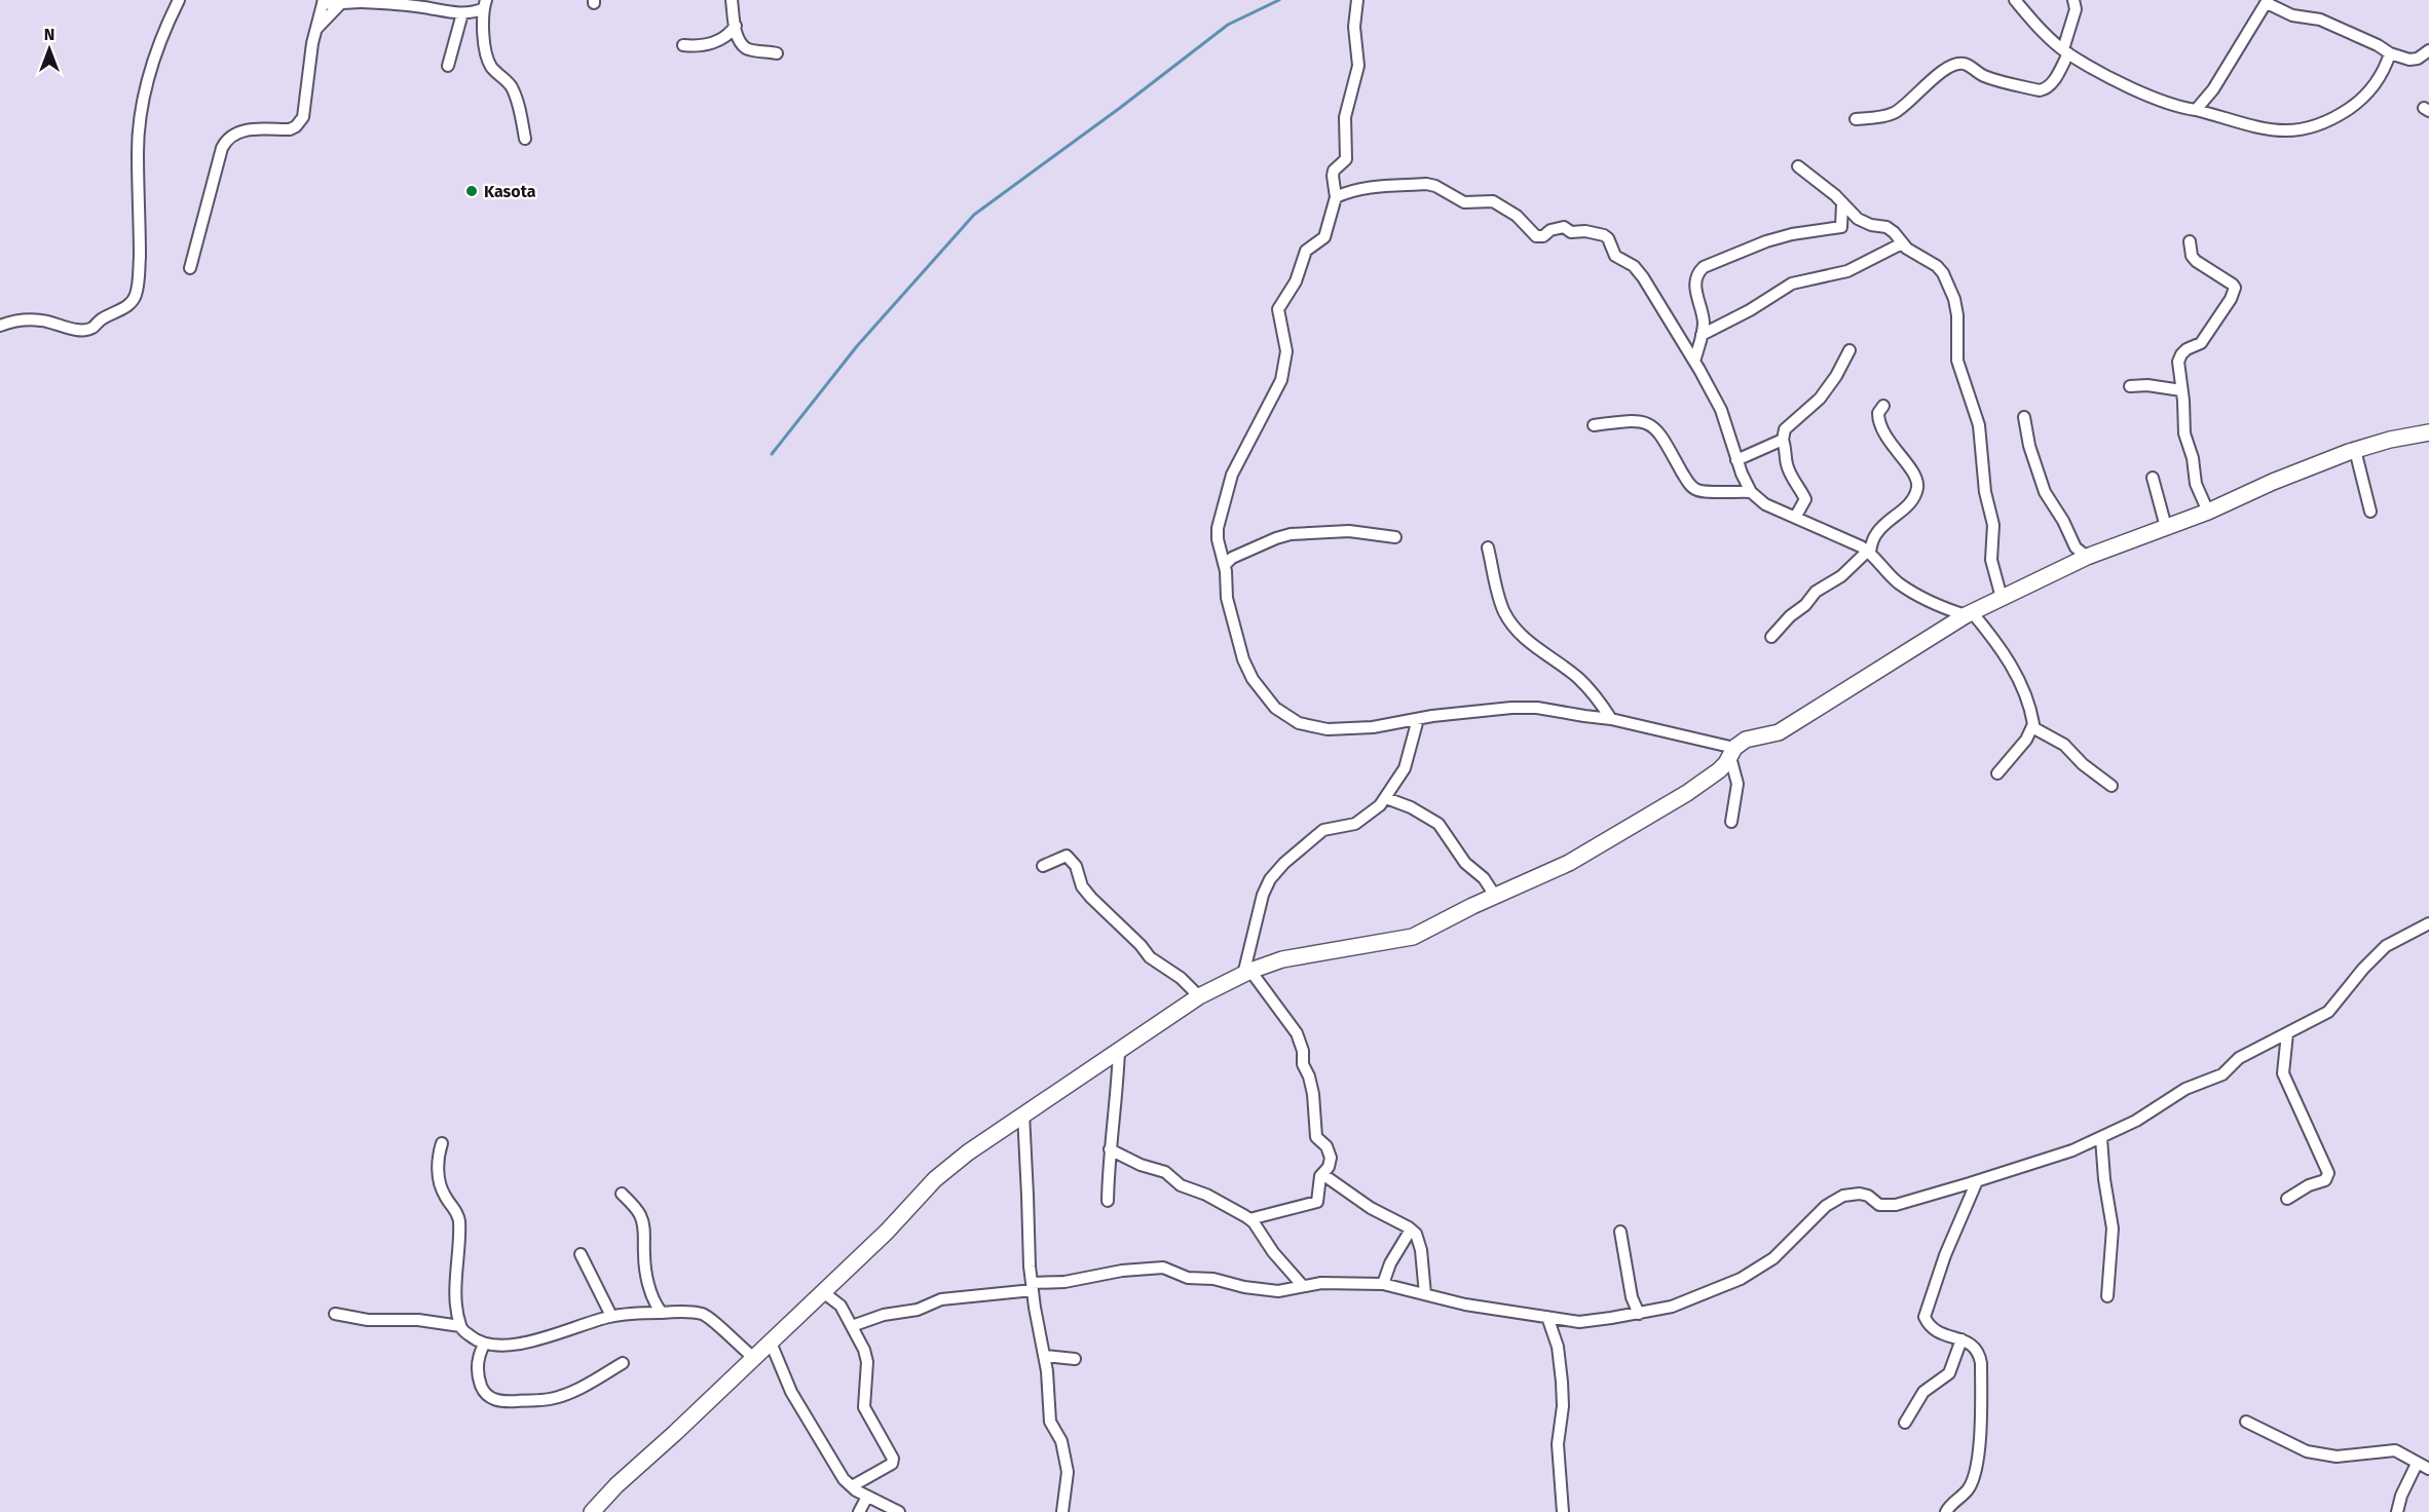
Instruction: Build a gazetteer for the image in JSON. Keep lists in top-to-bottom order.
{
  "places": ["Kasota"],
  "north": "top"
}
